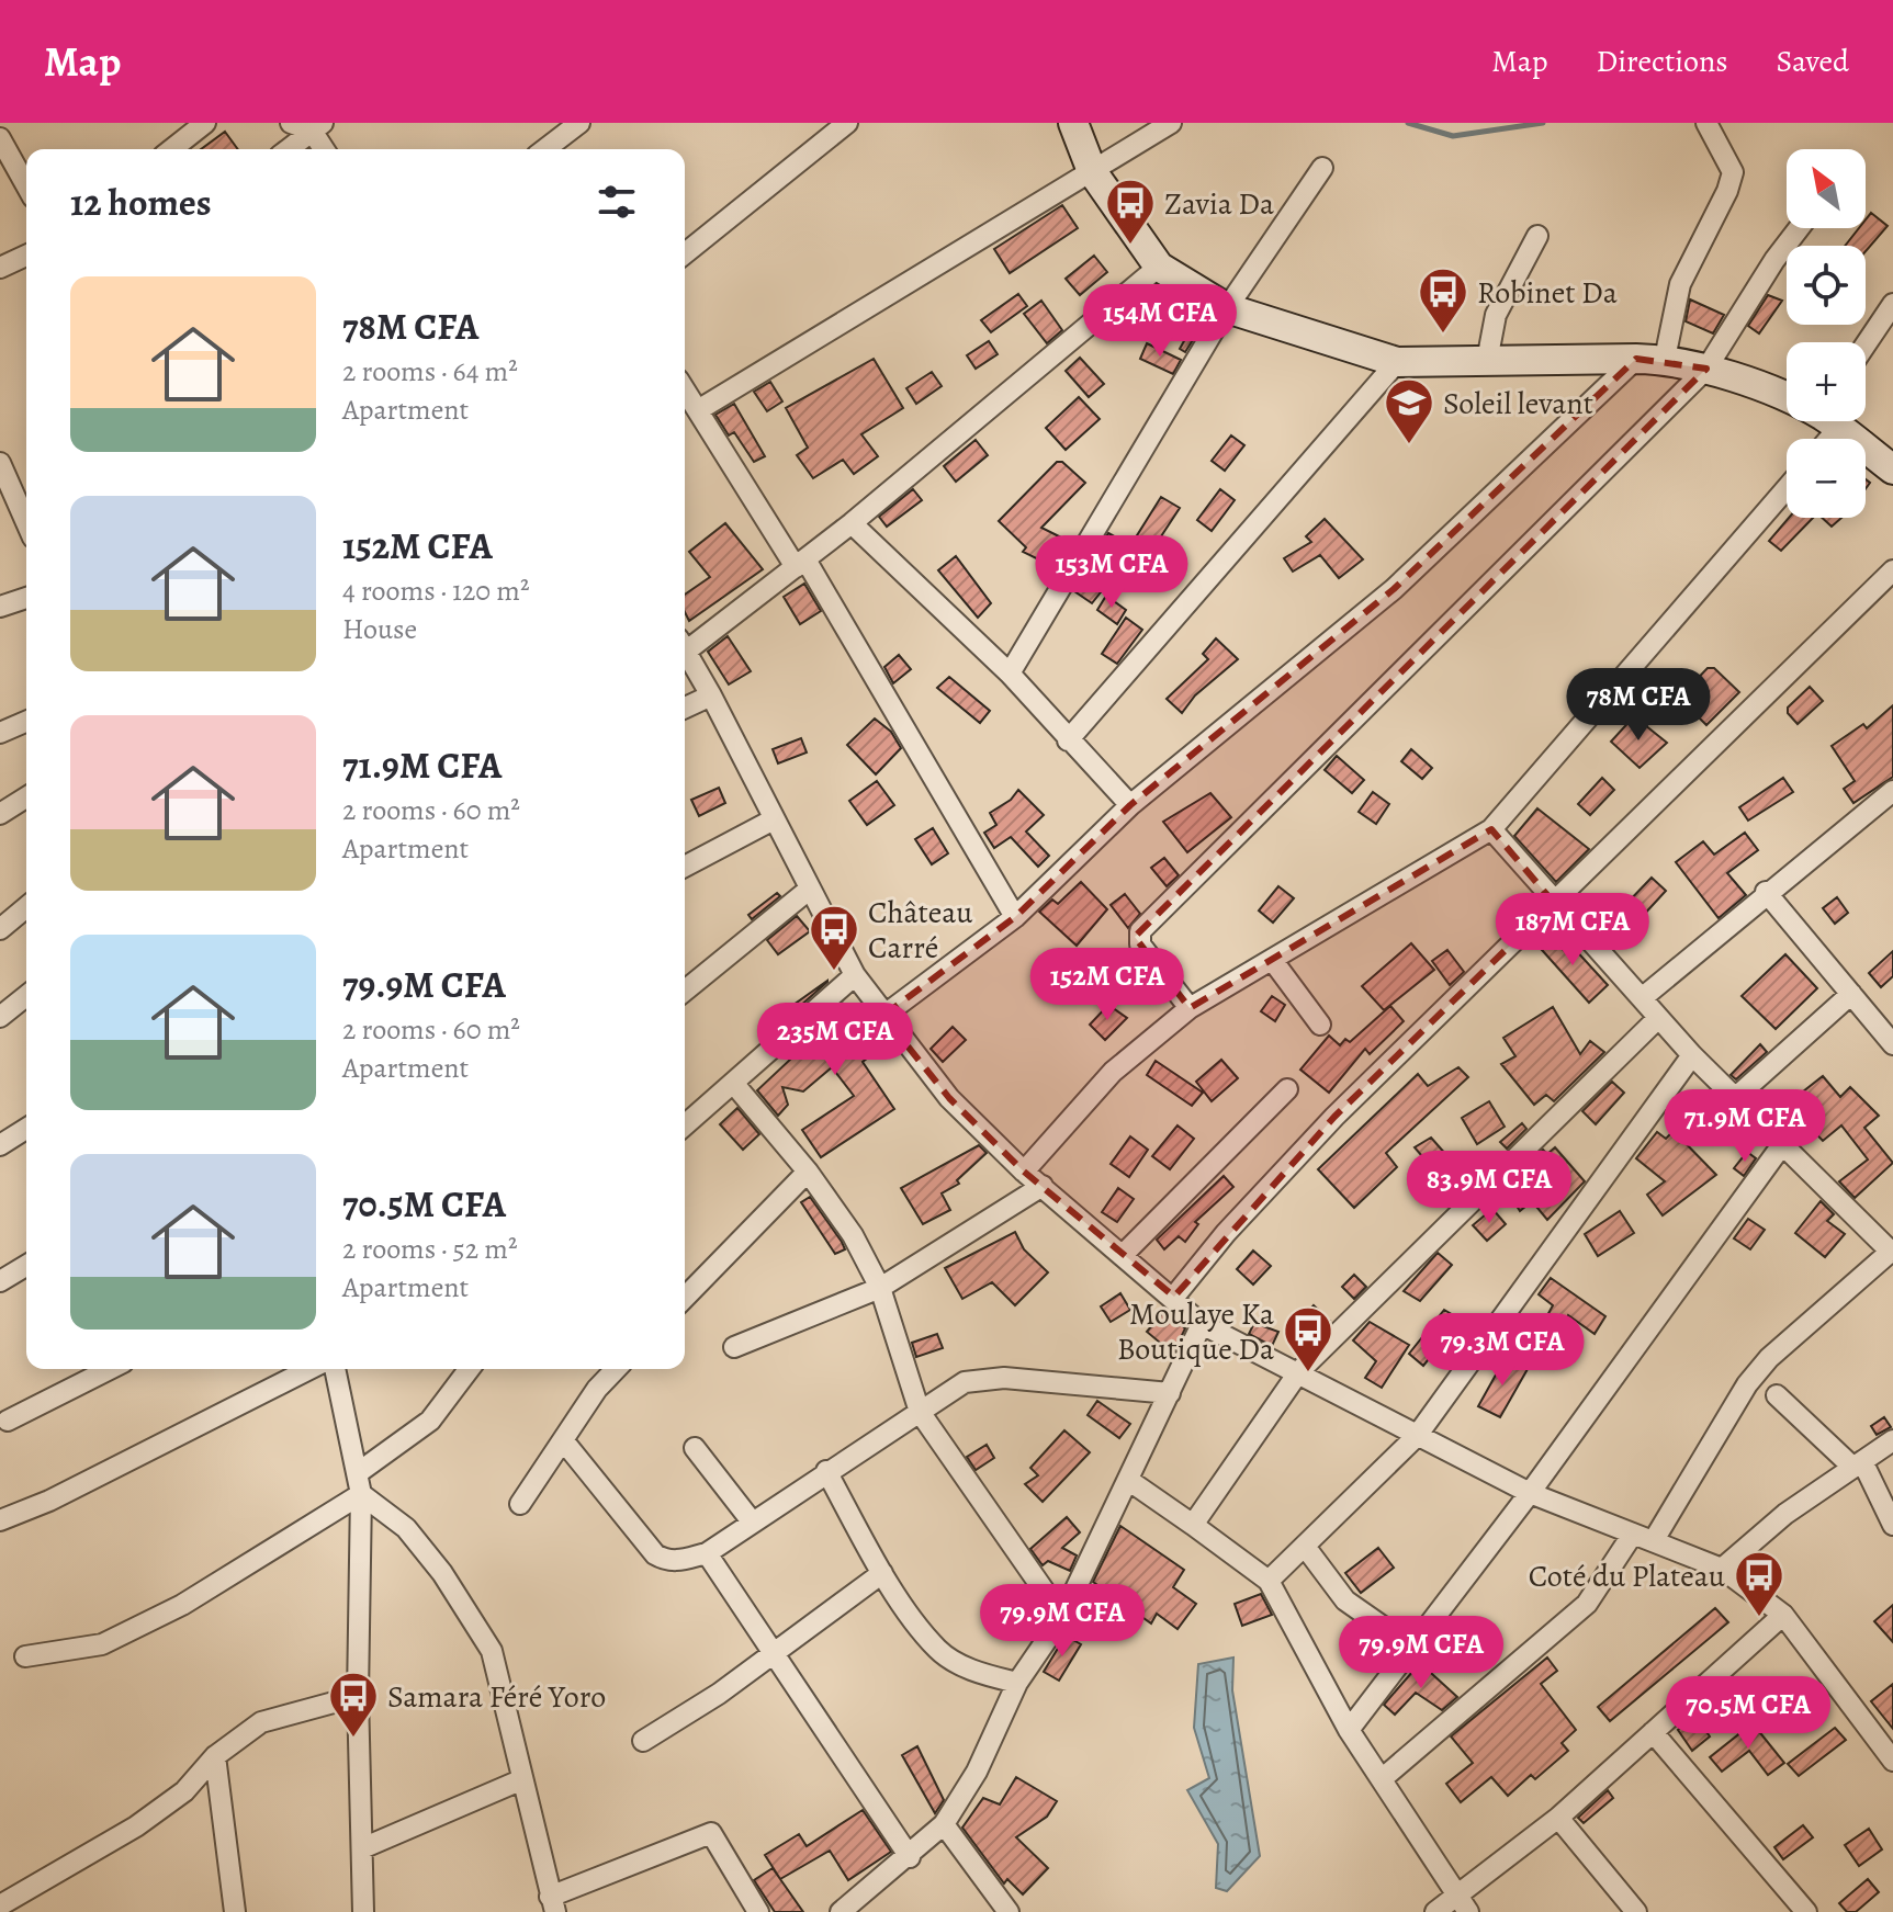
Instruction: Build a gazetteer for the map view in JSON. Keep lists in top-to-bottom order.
{
  "places": {
    "bus stop": [
      "Zavia Da",
      "Robinet Da",
      "Château Carré",
      "Moulaye Ka Boutique Da",
      "Coté du Plateau",
      "Samara Féré Yoro"
    ],
    "school or university": ["Soleil levant"]
  },
  "north": "top left",
  "page": {
    "header": "Map",
    "nav": ["Map", "Directions", "Saved"],
    "map_buttons": ["+", "−"],
    "heading": "12 homes",
    "list": [
      {
        "name": "78M CFA",
        "note": "2 rooms · 64 m² · Apartment"
      },
      {
        "name": "152M CFA",
        "note": "4 rooms · 120 m² · House"
      },
      {
        "name": "71.9M CFA",
        "note": "2 rooms · 60 m² · Apartment"
      },
      {
        "name": "79.9M CFA",
        "note": "2 rooms · 60 m² · Apartment"
      },
      {
        "name": "70.5M CFA",
        "note": "2 rooms · 52 m² · Apartment"
      }
    ],
    "price": [
      "154M CFA",
      "153M CFA",
      "78M CFA",
      "187M CFA",
      "152M CFA",
      "235M CFA",
      "71.9M CFA",
      "83.9M CFA",
      "79.3M CFA",
      "79.9M CFA",
      "79.9M CFA",
      "70.5M CFA"
    ]
  }
}
